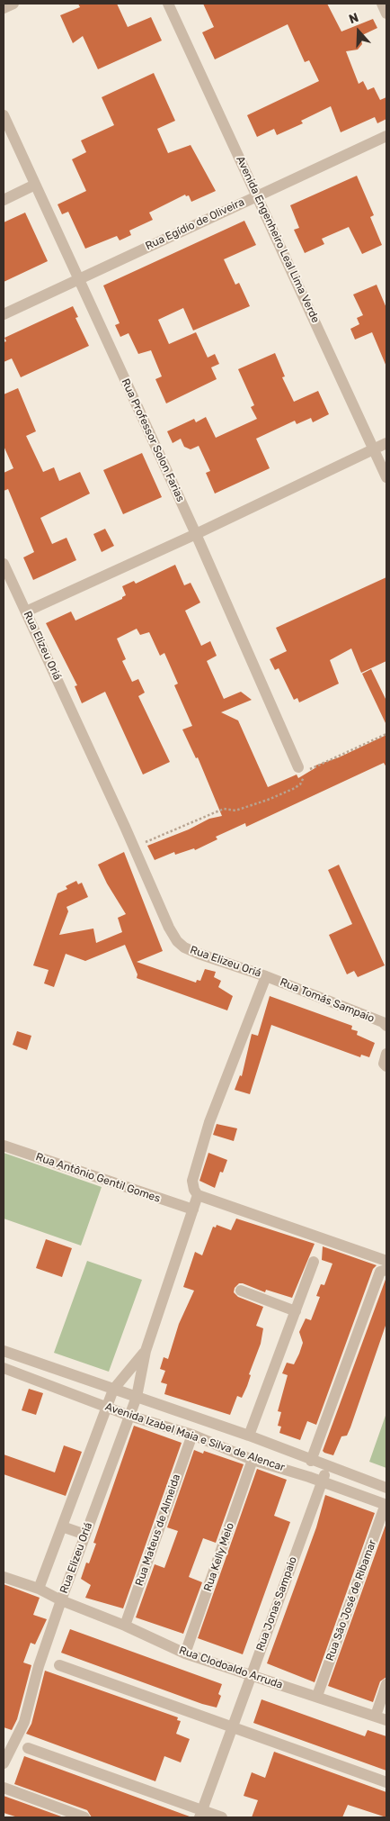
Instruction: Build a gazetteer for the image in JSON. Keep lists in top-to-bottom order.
{
  "streets": {
    "street": [
      "Rua Egídio de Oliveira",
      "Avenida Engenheiro Leal Lima Verde",
      "Rua Professor Solon Farias",
      "Rua Elizeu Oriá",
      "Rua Tomás Sampaio",
      "Rua Antônio Gentil Gomes",
      "Avenida Izabel Maia e Silva de Alencar",
      "Rua Mateus de Almeida",
      "Rua Kelly Melo",
      "Rua São José de Ribamar",
      "Rua Jonas Sampaio",
      "Rua Clodoaldo Arruda"
    ]
  },
  "crossings": [
    ["Rua Egídio de Oliveira", "Avenida Engenheiro Leal Lima Verde"],
    ["Rua Egídio de Oliveira", "Rua Professor Solon Farias"],
    ["Rua Elizeu Oriá", "Rua Tomás Sampaio"],
    ["Rua Elizeu Oriá", "Rua Antônio Gentil Gomes"],
    ["Rua Elizeu Oriá", "Avenida Izabel Maia e Silva de Alencar"],
    ["Rua Elizeu Oriá", "Rua Clodoaldo Arruda"],
    ["Avenida Izabel Maia e Silva de Alencar", "Rua Mateus de Almeida"],
    ["Avenida Izabel Maia e Silva de Alencar", "Rua Kelly Melo"],
    ["Avenida Izabel Maia e Silva de Alencar", "Rua São José de Ribamar"],
    ["Avenida Izabel Maia e Silva de Alencar", "Rua Jonas Sampaio"],
    ["Rua Mateus de Almeida", "Rua Clodoaldo Arruda"],
    ["Rua Kelly Melo", "Rua Clodoaldo Arruda"],
    ["Rua São José de Ribamar", "Rua Clodoaldo Arruda"],
    ["Rua Jonas Sampaio", "Rua Clodoaldo Arruda"]
  ],
  "north": "top"
}
